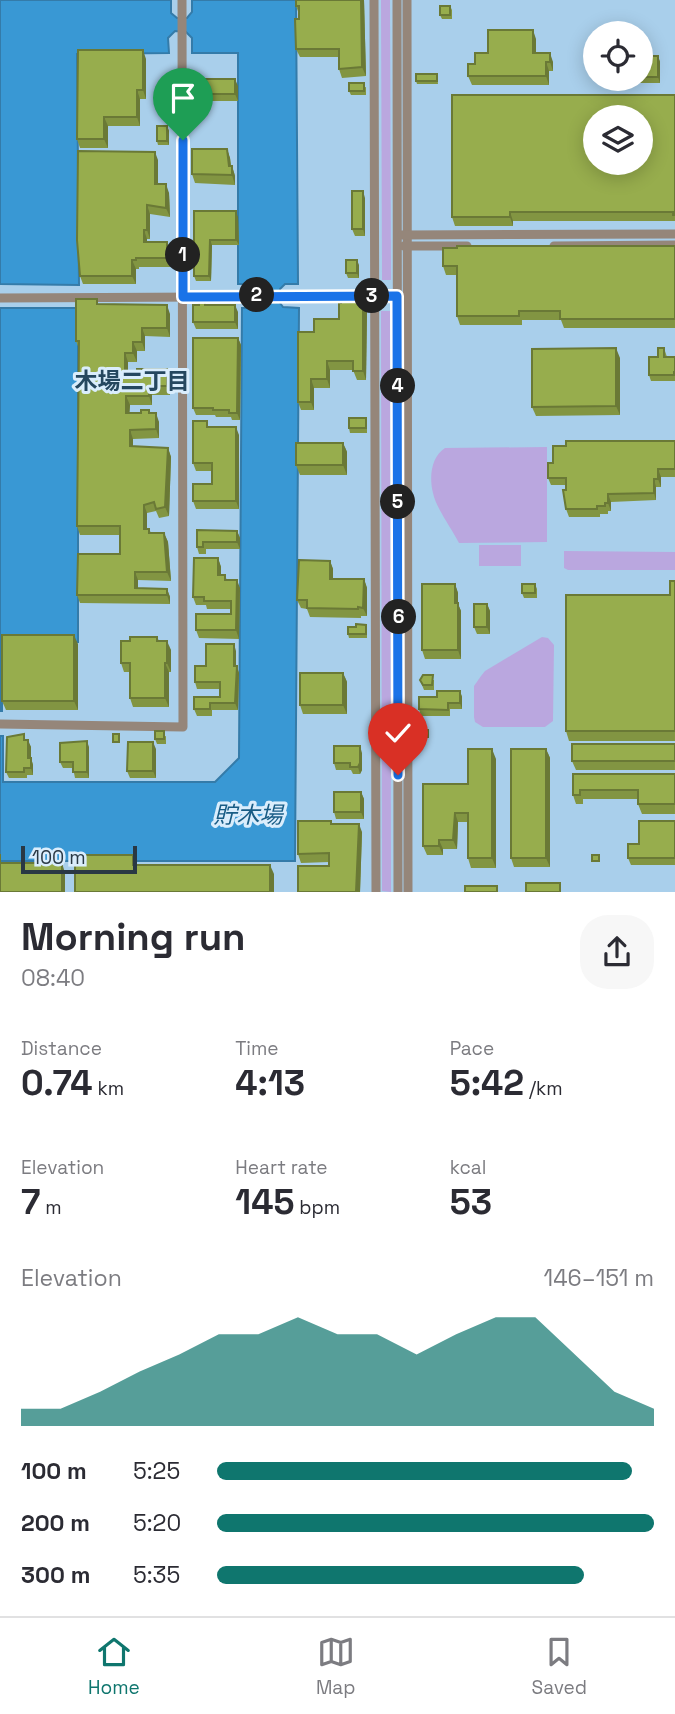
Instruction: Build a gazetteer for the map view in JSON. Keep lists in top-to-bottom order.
{
  "districts": ["木場二丁目"],
  "water": ["貯木場"],
  "scale_bar": "100 m",
  "page": {
    "pins": [
      "1",
      "2",
      "3",
      "4",
      "5",
      "6"
    ],
    "scale": "100 m",
    "heading": ["Morning run", "08:40"],
    "stats": [
      ["Distance", "0.74 km"],
      ["Time", "4:13"],
      ["Pace", "5:42 /km"],
      ["Elevation", "7 m"],
      ["Heart rate", "145 bpm"],
      ["kcal", "53"]
    ],
    "chart": ["Elevation", "146–151 m"],
    "list": [
      {
        "name": "100 m",
        "note": "5:25"
      },
      {
        "name": "200 m",
        "note": "5:20"
      },
      {
        "name": "300 m",
        "note": "5:35"
      }
    ],
    "tabs": ["Home", "Map", "Saved"]
  }
}
